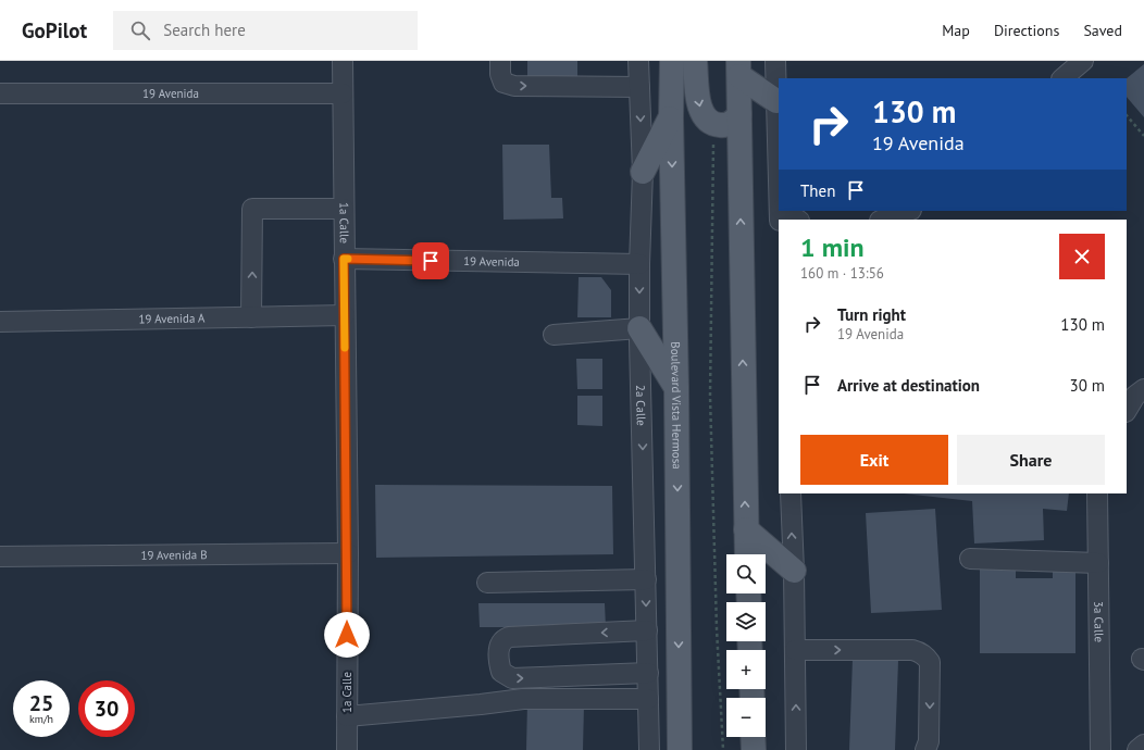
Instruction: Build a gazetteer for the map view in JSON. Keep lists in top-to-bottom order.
{
  "streets": {
    "main road": ["Boulevard Vista Hermosa"],
    "street": [
      "19 Avenida",
      "1a Calle",
      "19 Avenida A",
      "2a Calle",
      "19 Avenida B",
      "3a Calle"
    ]
  },
  "crossings": [
    ["19 Avenida", "1a Calle"],
    ["19 Avenida", "2a Calle"],
    ["1a Calle", "19 Avenida A"],
    ["1a Calle", "19 Avenida B"]
  ],
  "page": {
    "header": "GoPilot",
    "search": "Search here",
    "nav": ["Map", "Directions", "Saved"],
    "turn": ["130 m", "19 Avenida"],
    "then": "Then",
    "heading": ["1 min", "160 m · 13:56"],
    "list": [
      {
        "name": "Turn right",
        "note": "19 Avenida",
        "value": "130 m"
      },
      {
        "name": "Arrive at destination",
        "value": "30 m"
      }
    ],
    "buttons": ["Exit", "Share"],
    "map_buttons": ["+", "−"],
    "speed": "25 km/h",
    "limit": "30"
  }
}
